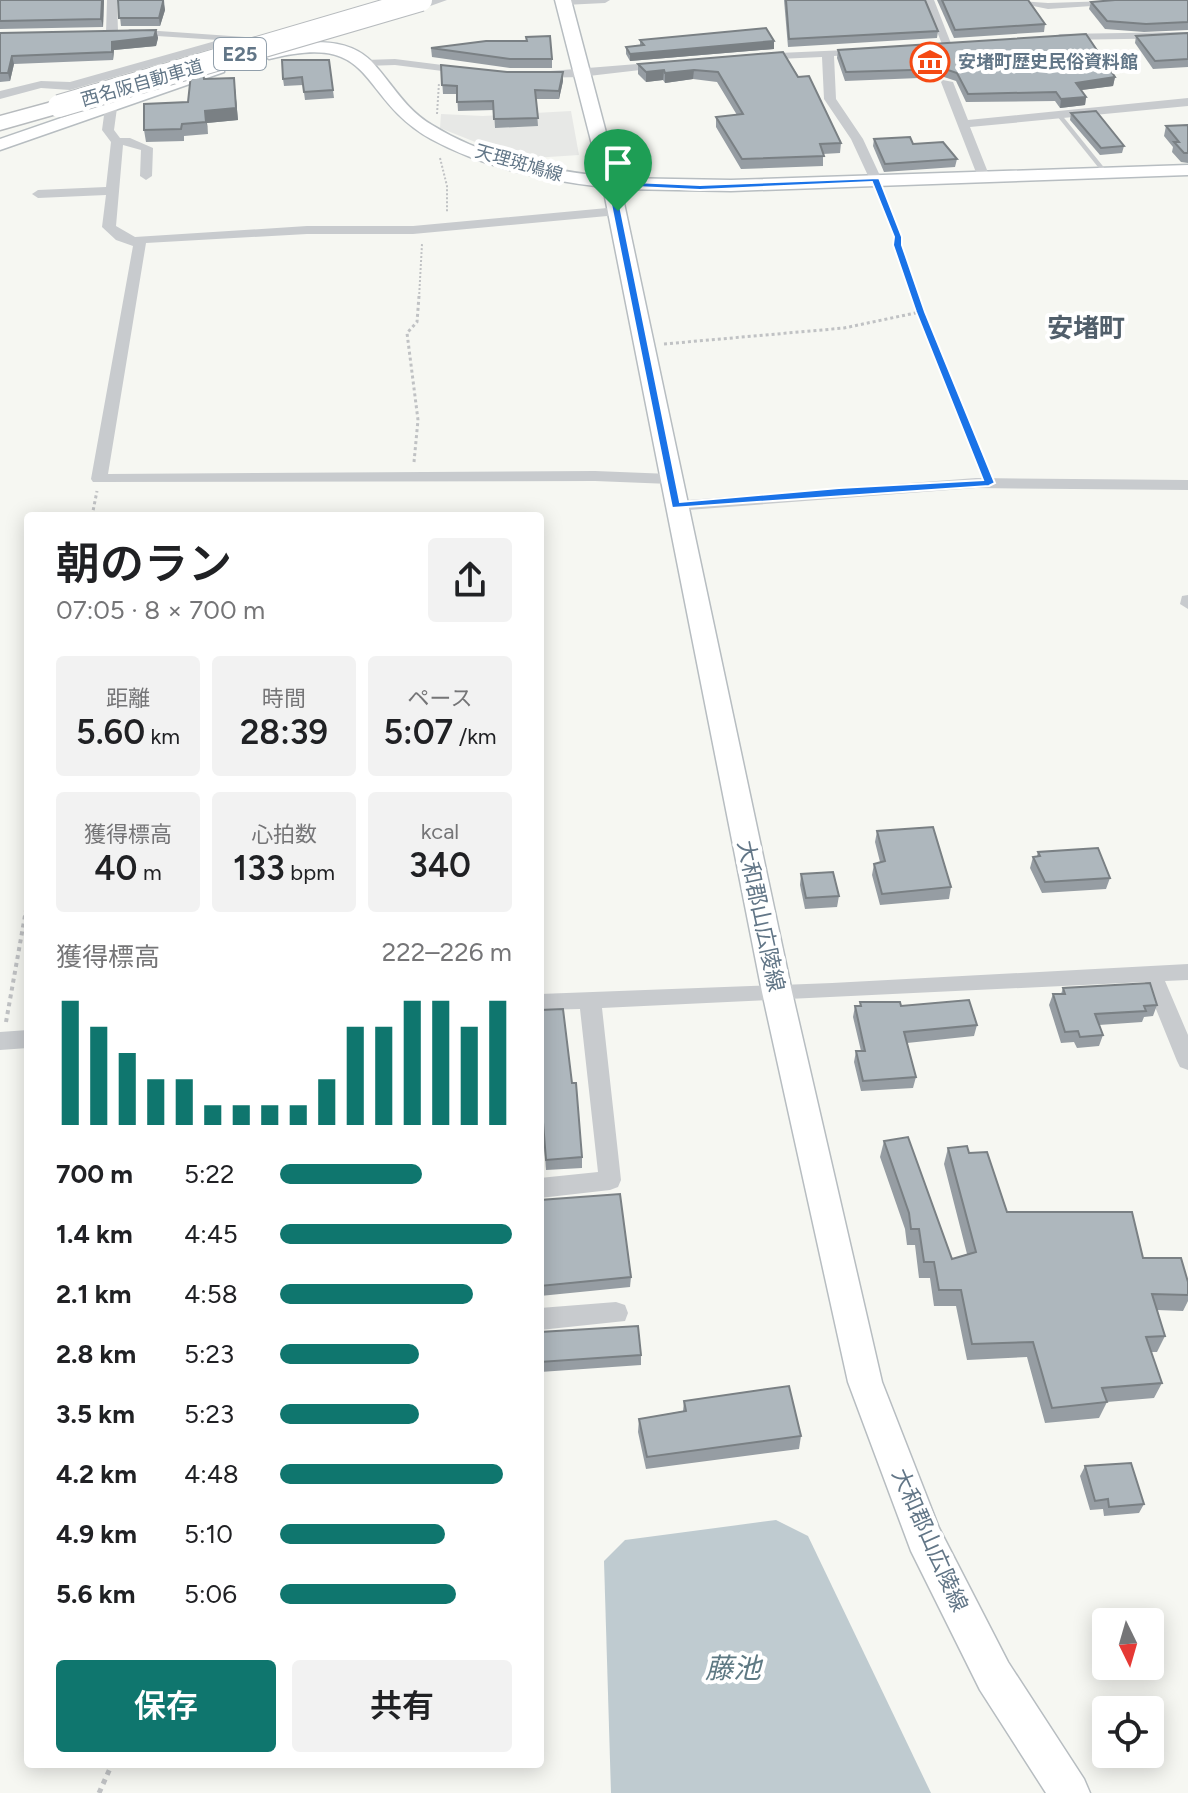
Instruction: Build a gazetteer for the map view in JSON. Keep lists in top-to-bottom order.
{
  "streets": {
    "highway": ["E25", "西名阪自動車道"],
    "main road": ["天理斑鳩線", "大和郡山広陵線"]
  },
  "crossings": [
    ["天理斑鳩線", "大和郡山広陵線"]
  ],
  "districts": ["安堵町"],
  "water": ["藤池"],
  "places": {
    "museum": ["安堵町歴史民俗資料館"]
  },
  "north": "bottom",
  "page": {
    "heading": ["朝のラン", "07:05 · 8 × 700 m"],
    "stats": [
      ["距離", "5.60 km"],
      ["時間", "28:39"],
      ["ペース", "5:07 /km"],
      ["獲得標高", "40 m"],
      ["心拍数", "133 bpm"],
      ["kcal", "340"]
    ],
    "chart": ["獲得標高", "222–226 m"],
    "list": [
      {
        "name": "700 m",
        "note": "5:22"
      },
      {
        "name": "1.4 km",
        "note": "4:45"
      },
      {
        "name": "2.1 km",
        "note": "4:58"
      },
      {
        "name": "2.8 km",
        "note": "5:23"
      },
      {
        "name": "3.5 km",
        "note": "5:23"
      },
      {
        "name": "4.2 km",
        "note": "4:48"
      },
      {
        "name": "4.9 km",
        "note": "5:10"
      },
      {
        "name": "5.6 km",
        "note": "5:06"
      }
    ],
    "buttons": ["保存", "共有"]
  }
}
